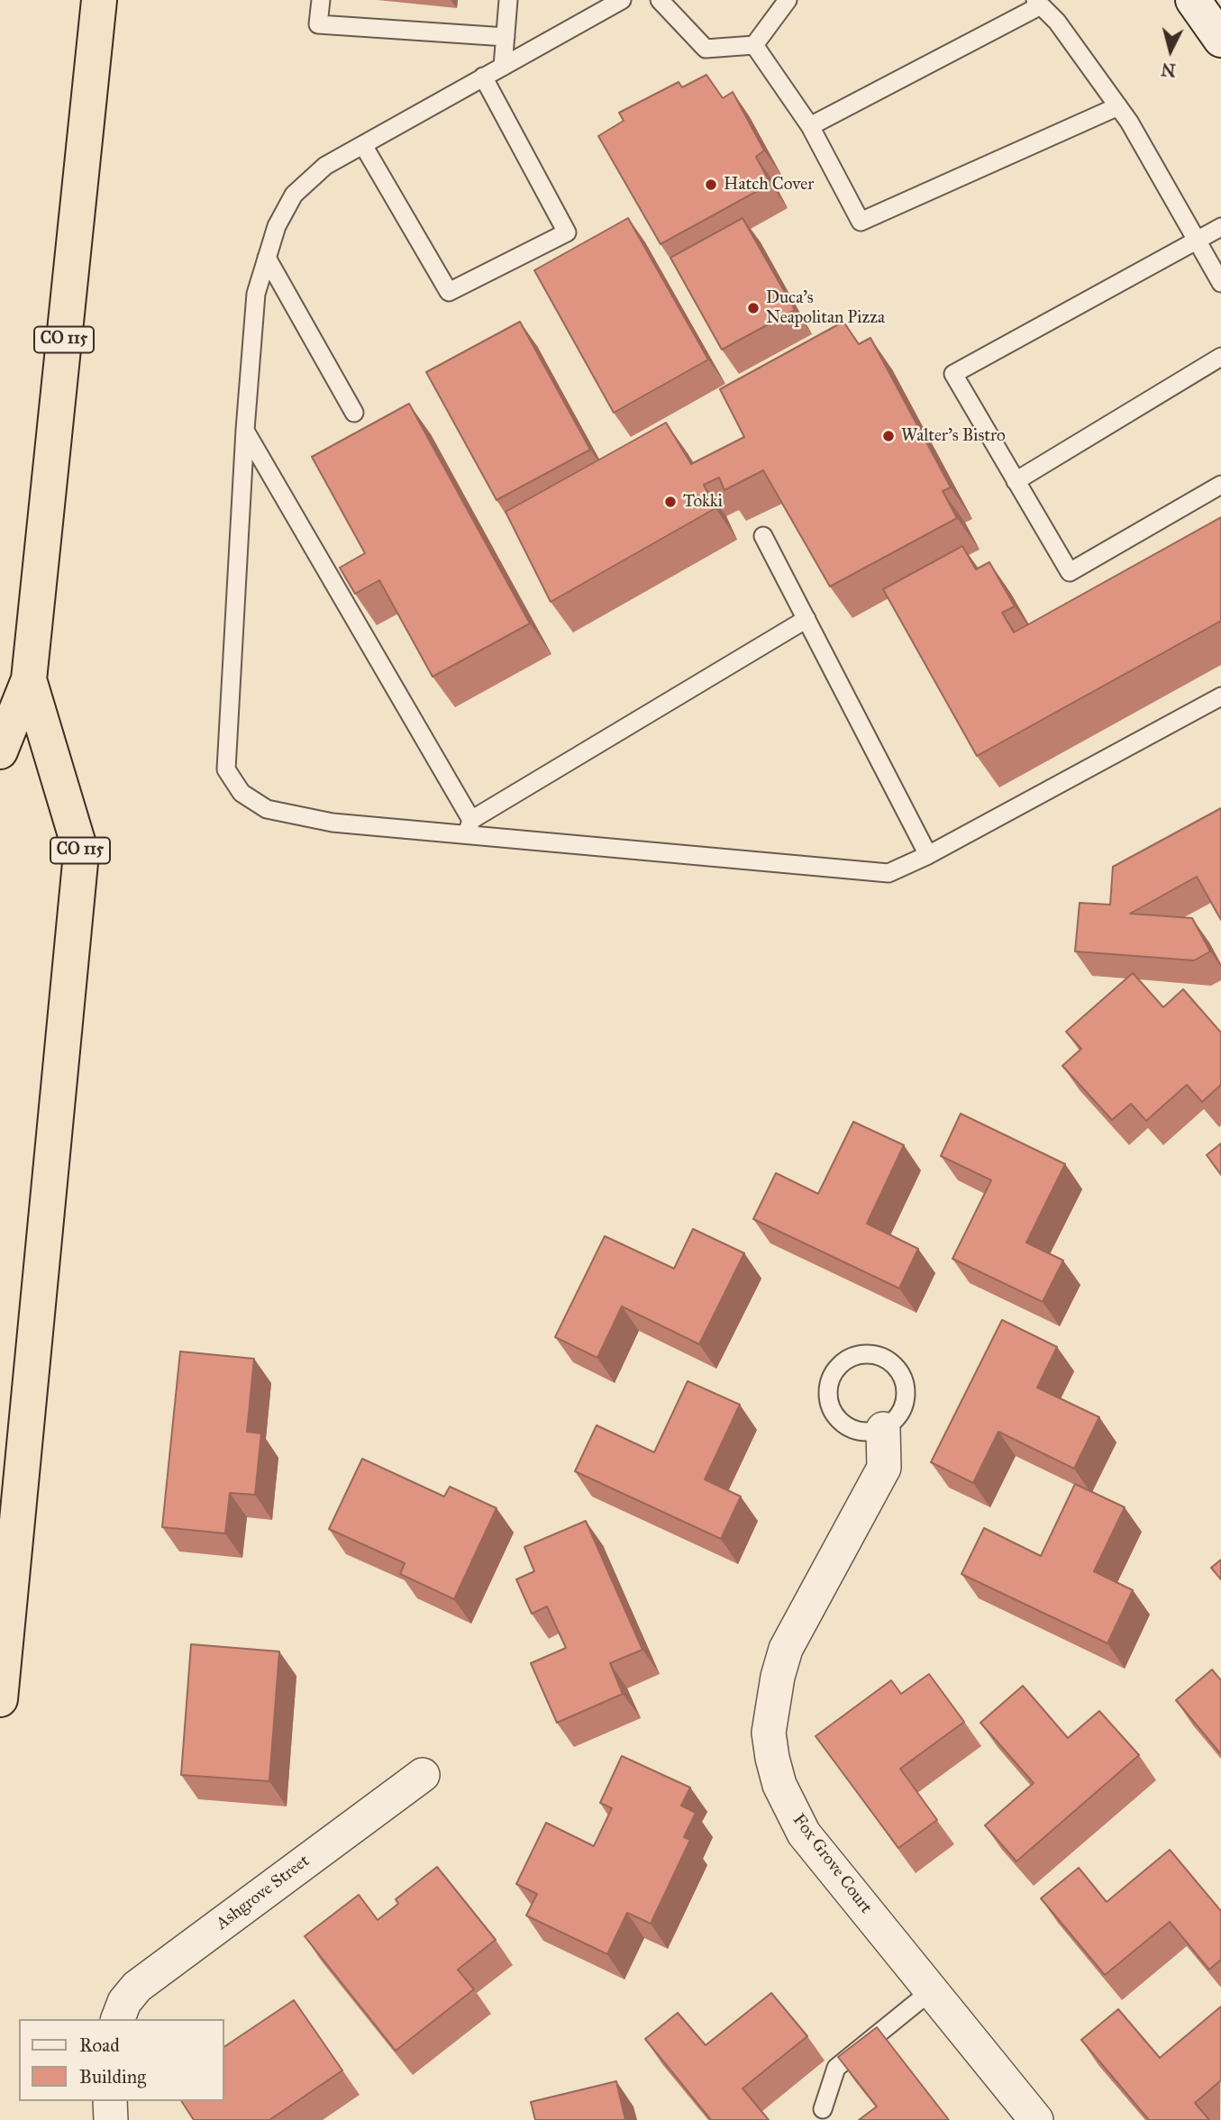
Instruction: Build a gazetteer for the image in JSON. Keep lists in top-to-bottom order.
{
  "streets": {
    "highway": ["CO 115"],
    "street": ["Fox Grove Court", "Ashgrove Street"]
  },
  "places": [
    "Hatch Cover",
    "Duca's Neapolitan Pizza",
    "Walter's Bistro",
    "Tokki"
  ],
  "legend": ["Road", "Building"],
  "north": "bottom"
}
